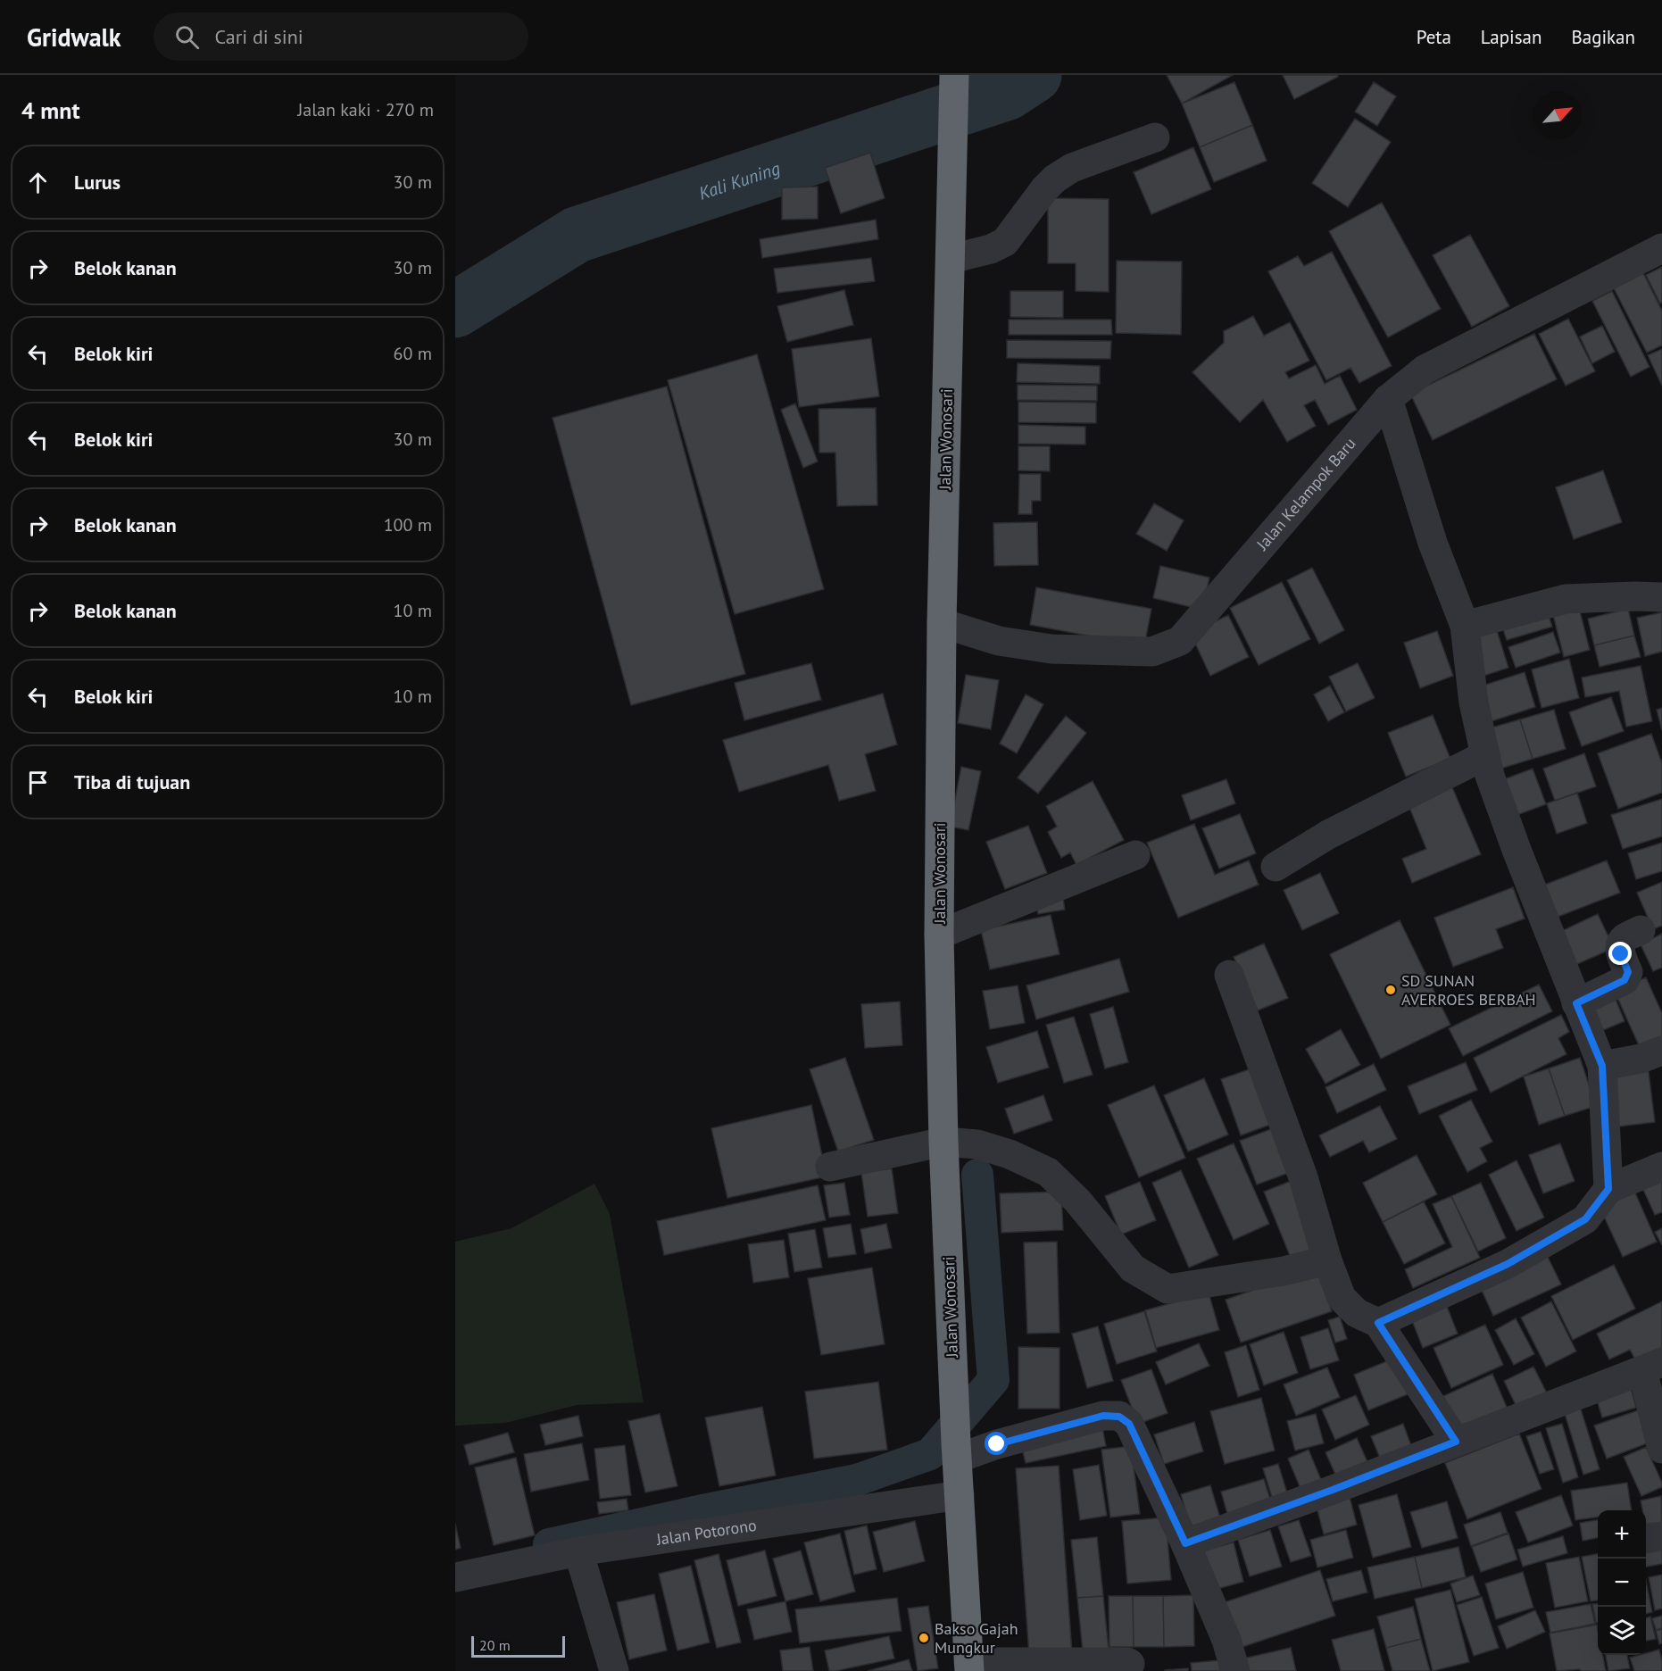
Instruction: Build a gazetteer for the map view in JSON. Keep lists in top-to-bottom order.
{
  "streets": {
    "highway": ["Jalan Wonosari"],
    "street": ["Jalan Kelampok Baru", "Jalan Potorono"]
  },
  "crossings": [
    ["Jalan Wonosari", "Jalan Kelampok Baru"],
    ["Jalan Wonosari", "Jalan Potorono"]
  ],
  "water": ["Kali Kuning"],
  "places": ["SD SUNAN AVERROES BERBAH", "Bakso Gajah Mungkur"],
  "scale_bar": "20 m",
  "north": "top right",
  "page": {
    "header": "Gridwalk",
    "search": "Cari di sini",
    "nav": ["Peta", "Lapisan", "Bagikan"],
    "heading": ["4 mnt", "Jalan kaki · 270 m"],
    "list": [
      ["Lurus", "30 m"],
      ["Belok kanan", "30 m"],
      ["Belok kiri", "60 m"],
      ["Belok kiri", "30 m"],
      ["Belok kanan", "100 m"],
      ["Belok kanan", "10 m"],
      ["Belok kiri", "10 m"],
      "Tiba di tujuan"
    ],
    "map_buttons": ["+", "−"],
    "scale": "20 m"
  }
}
